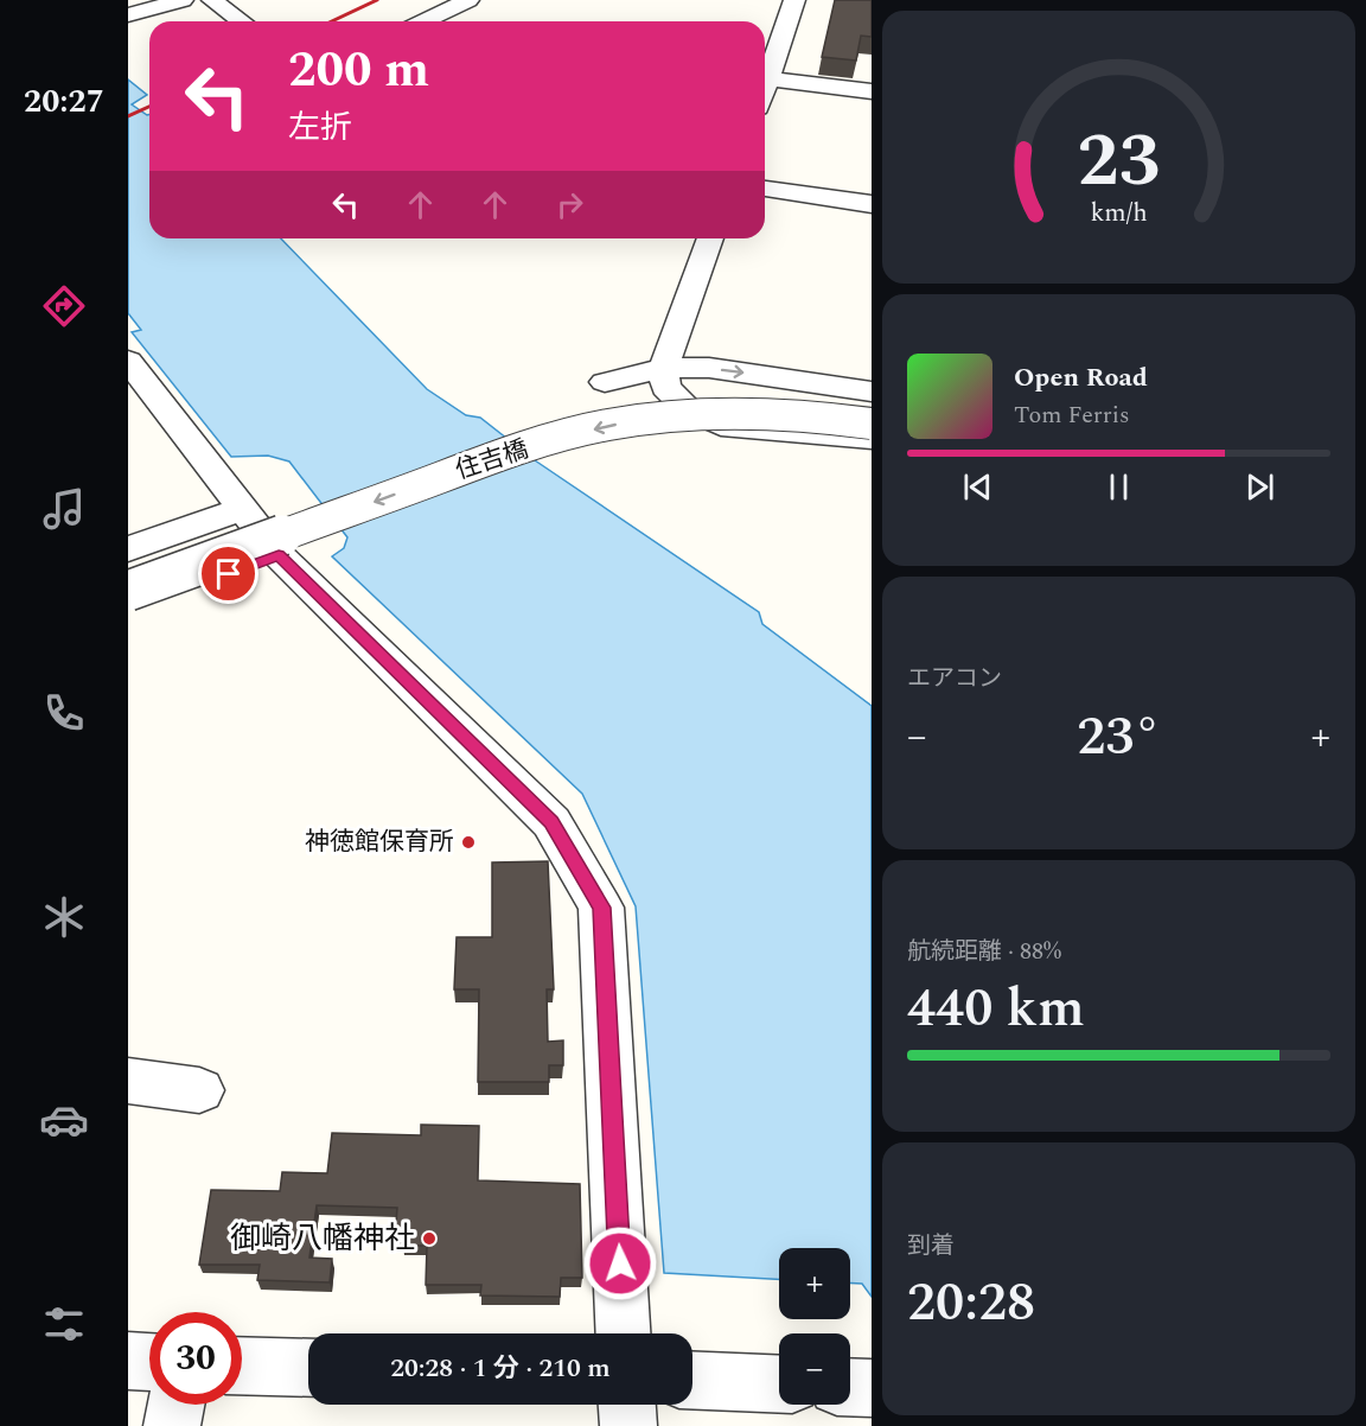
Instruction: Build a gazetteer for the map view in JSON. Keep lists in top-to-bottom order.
{
  "streets": {
    "street": ["住吉橋"]
  },
  "places": ["神徳館保育所", "御崎八幡神社"],
  "page": {
    "tabs": "20:27",
    "turn": ["200 m", "左折"],
    "song": ["Open Road", "Tom Ferris"],
    "tile": [
      "エアコン",
      ["航続距離 · 88%", "440 km"],
      ["到着", "20:28"]
    ],
    "heat": ["−", "23°", "+"],
    "map_buttons": ["+", "−"],
    "limit": "30",
    "trip": "20:28 · 1 分 · 210 m",
    "gauge": ["23", "km/h"]
  }
}
